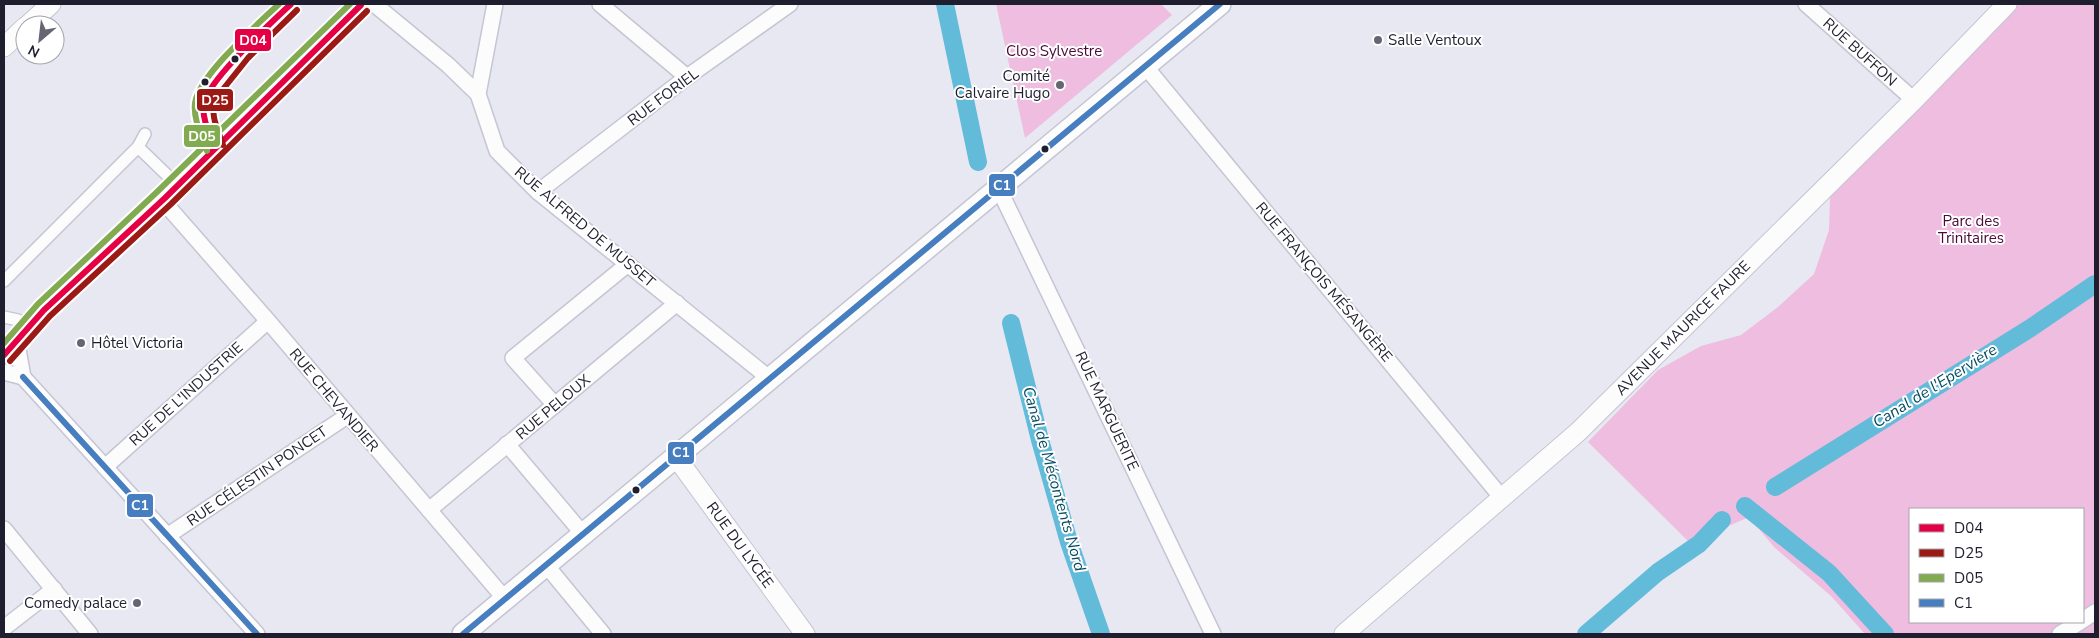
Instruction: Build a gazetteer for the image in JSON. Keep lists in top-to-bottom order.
{
  "streets": {
    "street": [
      "RUE BUFFON",
      "RUE FORIEL",
      "RUE ALFRED DE MUSSET",
      "RUE FRANÇOIS MÉSANGÈRE",
      "AVENUE MAURICE FAURE",
      "RUE DE L'INDUSTRIE",
      "RUE CHEVANDIER",
      "RUE PELOUX",
      "RUE MARGUERITE",
      "RUE CÉLESTIN PONCET",
      "RUE DU LYCÉE"
    ]
  },
  "crossings": [
    ["RUE BUFFON", "AVENUE MAURICE FAURE"],
    ["RUE FORIEL", "RUE ALFRED DE MUSSET"],
    ["RUE ALFRED DE MUSSET", "RUE PELOUX"],
    ["RUE FRANÇOIS MÉSANGÈRE", "AVENUE MAURICE FAURE"],
    ["RUE DE L'INDUSTRIE", "RUE CHEVANDIER"],
    ["RUE CHEVANDIER", "RUE PELOUX"],
    ["RUE CHEVANDIER", "RUE CÉLESTIN PONCET"]
  ],
  "water": ["Canal de l'Epervière", "Canal de Mécontents Nord"],
  "parks": ["Clos Sylvestre", "Parc des Trinitaires"],
  "places": [
    "Salle Ventoux",
    "Comité Calvaire Hugo",
    "Hôtel Victoria",
    "Comedy palace"
  ],
  "lines": [
    "transit line D04",
    "transit line D05",
    "transit line C1",
    "transit line D25"
  ],
  "legend": [
    "D04",
    "D25",
    "D05",
    "C1"
  ],
  "north": "bottom left"
}
